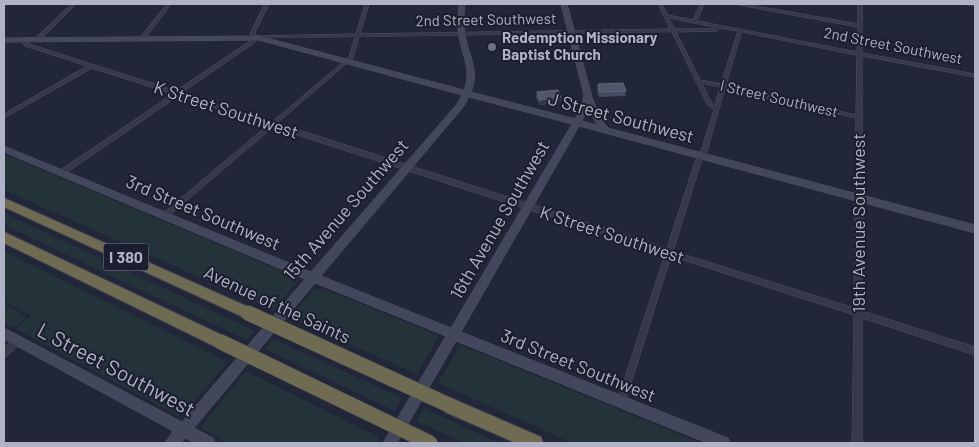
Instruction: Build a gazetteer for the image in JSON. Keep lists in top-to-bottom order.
{
  "streets": {
    "highway": ["I 380", "Avenue of the Saints"],
    "street": [
      "2nd Street Southwest",
      "I Street Southwest",
      "K Street Southwest",
      "J Street Southwest",
      "15th Avenue Southwest",
      "3rd Street Southwest",
      "16th Avenue Southwest",
      "19th Avenue Southwest",
      "L Street Southwest"
    ]
  },
  "crossings": [
    ["2nd Street Southwest", "K Street Southwest"],
    ["2nd Street Southwest", "J Street Southwest"],
    ["2nd Street Southwest", "15th Avenue Southwest"],
    ["2nd Street Southwest", "19th Avenue Southwest"],
    ["I Street Southwest", "19th Avenue Southwest"],
    ["K Street Southwest", "15th Avenue Southwest"],
    ["K Street Southwest", "16th Avenue Southwest"],
    ["K Street Southwest", "19th Avenue Southwest"],
    ["J Street Southwest", "15th Avenue Southwest"],
    ["J Street Southwest", "16th Avenue Southwest"],
    ["J Street Southwest", "19th Avenue Southwest"],
    ["15th Avenue Southwest", "3rd Street Southwest"],
    ["15th Avenue Southwest", "L Street Southwest"],
    ["3rd Street Southwest", "16th Avenue Southwest"]
  ],
  "places": ["Redemption Missionary Baptist Church"]
}
